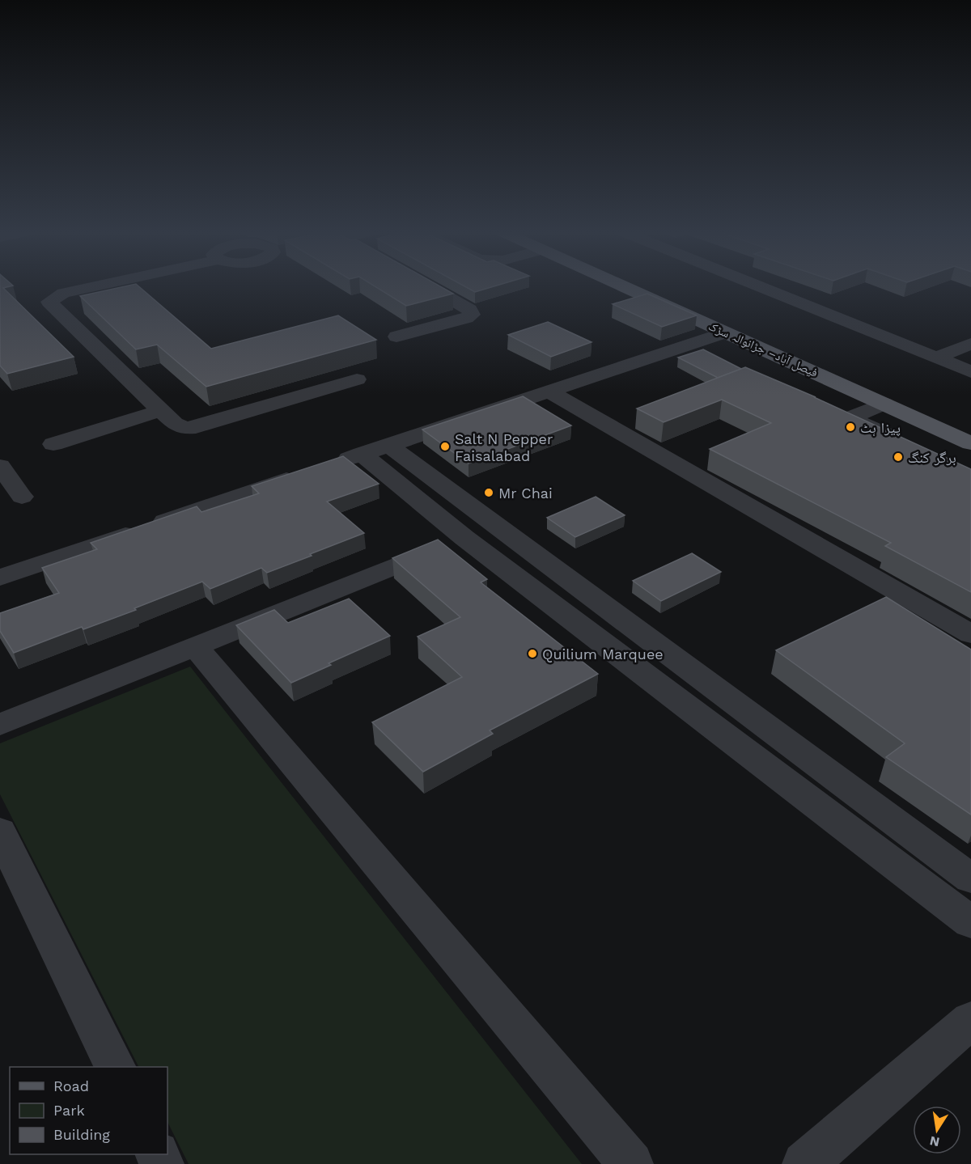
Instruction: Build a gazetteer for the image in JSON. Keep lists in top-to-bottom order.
{
  "streets": {
    "main road": ["فیصل آباد– جڑانوالہ سڑک"]
  },
  "places": [
    "پیزا ہٹ",
    "Salt N Pepper Faisalabad",
    "برگر کنگ",
    "Mr Chai",
    "Quilium Marquee"
  ],
  "legend": ["Road", "Park", "Building"],
  "north": "bottom"
}
